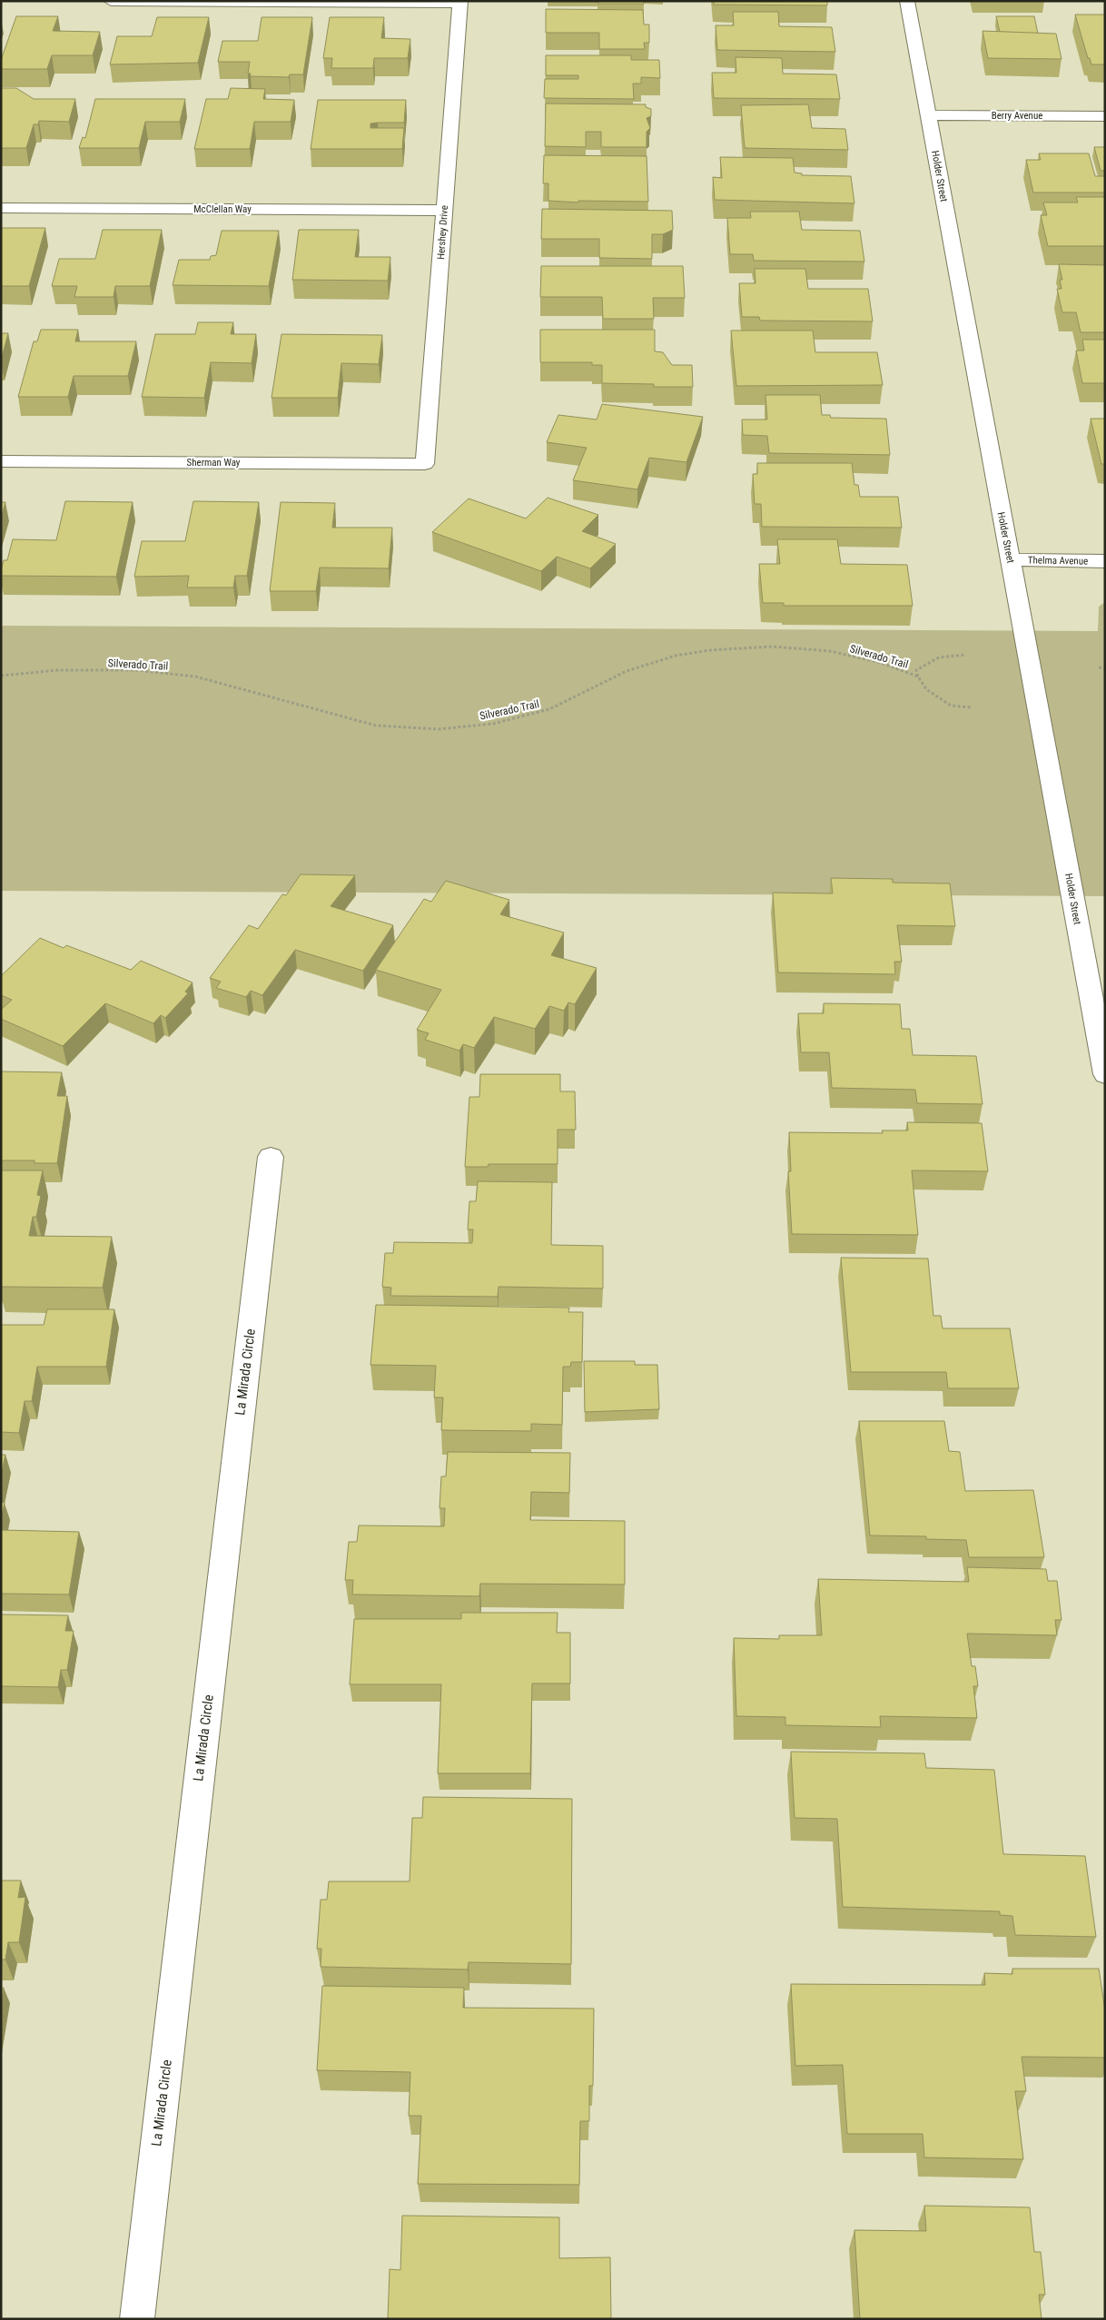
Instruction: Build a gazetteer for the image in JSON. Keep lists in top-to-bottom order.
{
  "streets": {
    "street": [
      "Berry Avenue",
      "Holder Street",
      "McClellan Way",
      "Hershey Drive",
      "Sherman Way",
      "Thelma Avenue",
      "La Mirada Circle"
    ],
    "path": ["Silverado Trail"]
  },
  "crossings": [
    ["Berry Avenue", "Holder Street"],
    ["Holder Street", "Thelma Avenue"],
    ["McClellan Way", "Hershey Drive"],
    ["Hershey Drive", "Sherman Way"]
  ]
}
